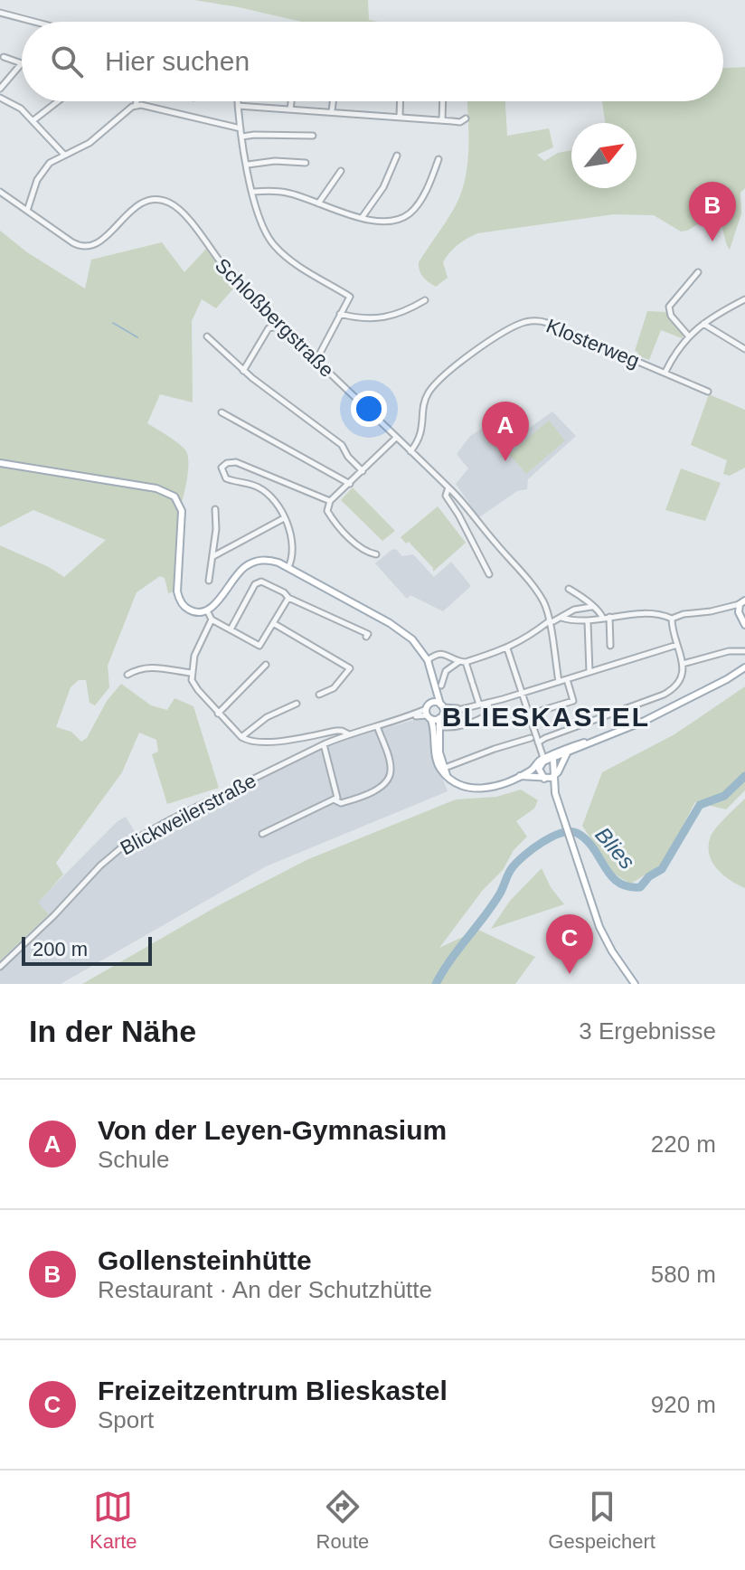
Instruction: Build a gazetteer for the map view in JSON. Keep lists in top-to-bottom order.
{
  "streets": {
    "street": ["Schloßbergstraße", "Klosterweg", "Blickweilerstraße"]
  },
  "crossings": [
    ["Schloßbergstraße", "Klosterweg"]
  ],
  "districts": ["BLIESKASTEL"],
  "water": ["Blies"],
  "scale_bar": "200 m",
  "north": "top right",
  "page": {
    "search": "Hier suchen",
    "pins": ["B", "A", "C"],
    "scale": "200 m",
    "heading": ["In der Nähe", "3 Ergebnisse"],
    "list": [
      {
        "mark": "A",
        "name": "Von der Leyen-Gymnasium",
        "note": "Schule",
        "value": "220 m"
      },
      {
        "mark": "B",
        "name": "Gollensteinhütte",
        "note": "Restaurant · An der Schutzhütte",
        "value": "580 m"
      },
      {
        "mark": "C",
        "name": "Freizeitzentrum Blieskastel",
        "note": "Sport",
        "value": "920 m"
      }
    ],
    "nav": ["Karte", "Route", "Gespeichert"]
  }
}
